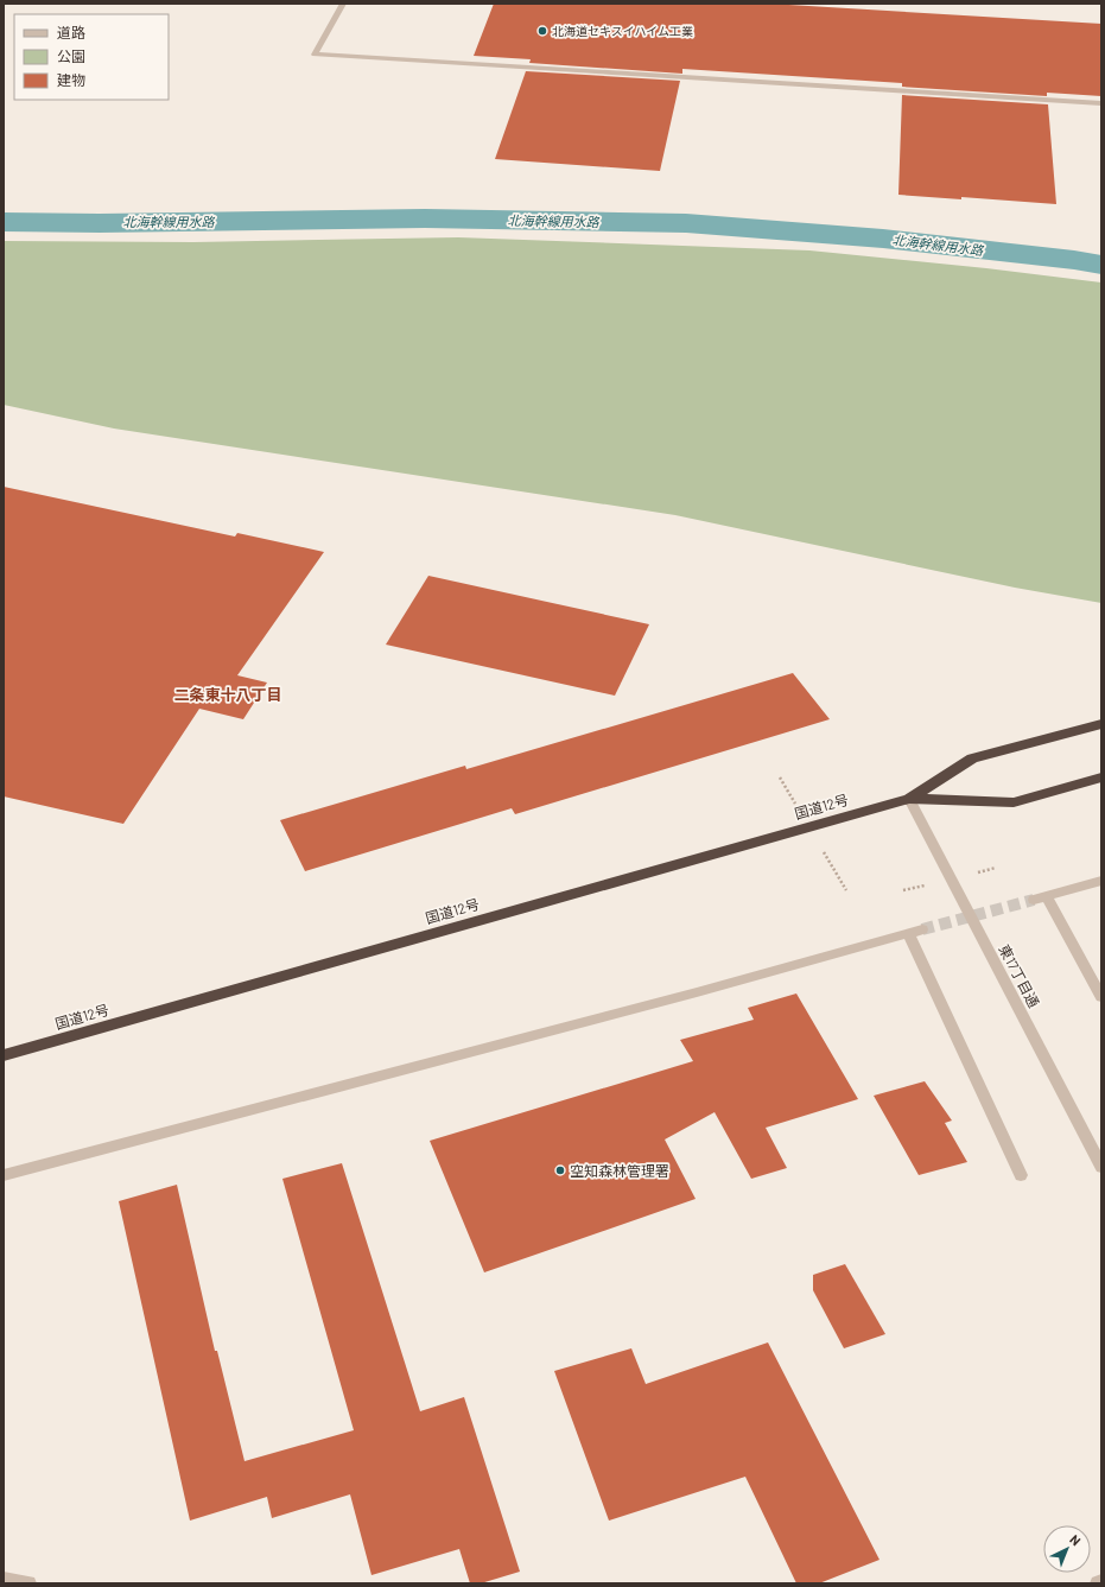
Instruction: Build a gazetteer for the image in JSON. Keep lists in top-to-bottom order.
{
  "streets": {
    "highway": ["国道12号"],
    "street": ["東17丁目通"]
  },
  "crossings": [
    ["国道12号", "東17丁目通"]
  ],
  "districts": ["二条東十八丁目"],
  "water": ["北海幹線用水路"],
  "places": ["北海道セキスイハイム工業", "空知森林管理署"],
  "legend": ["道路", "公園", "建物"],
  "north": "top right"
}
